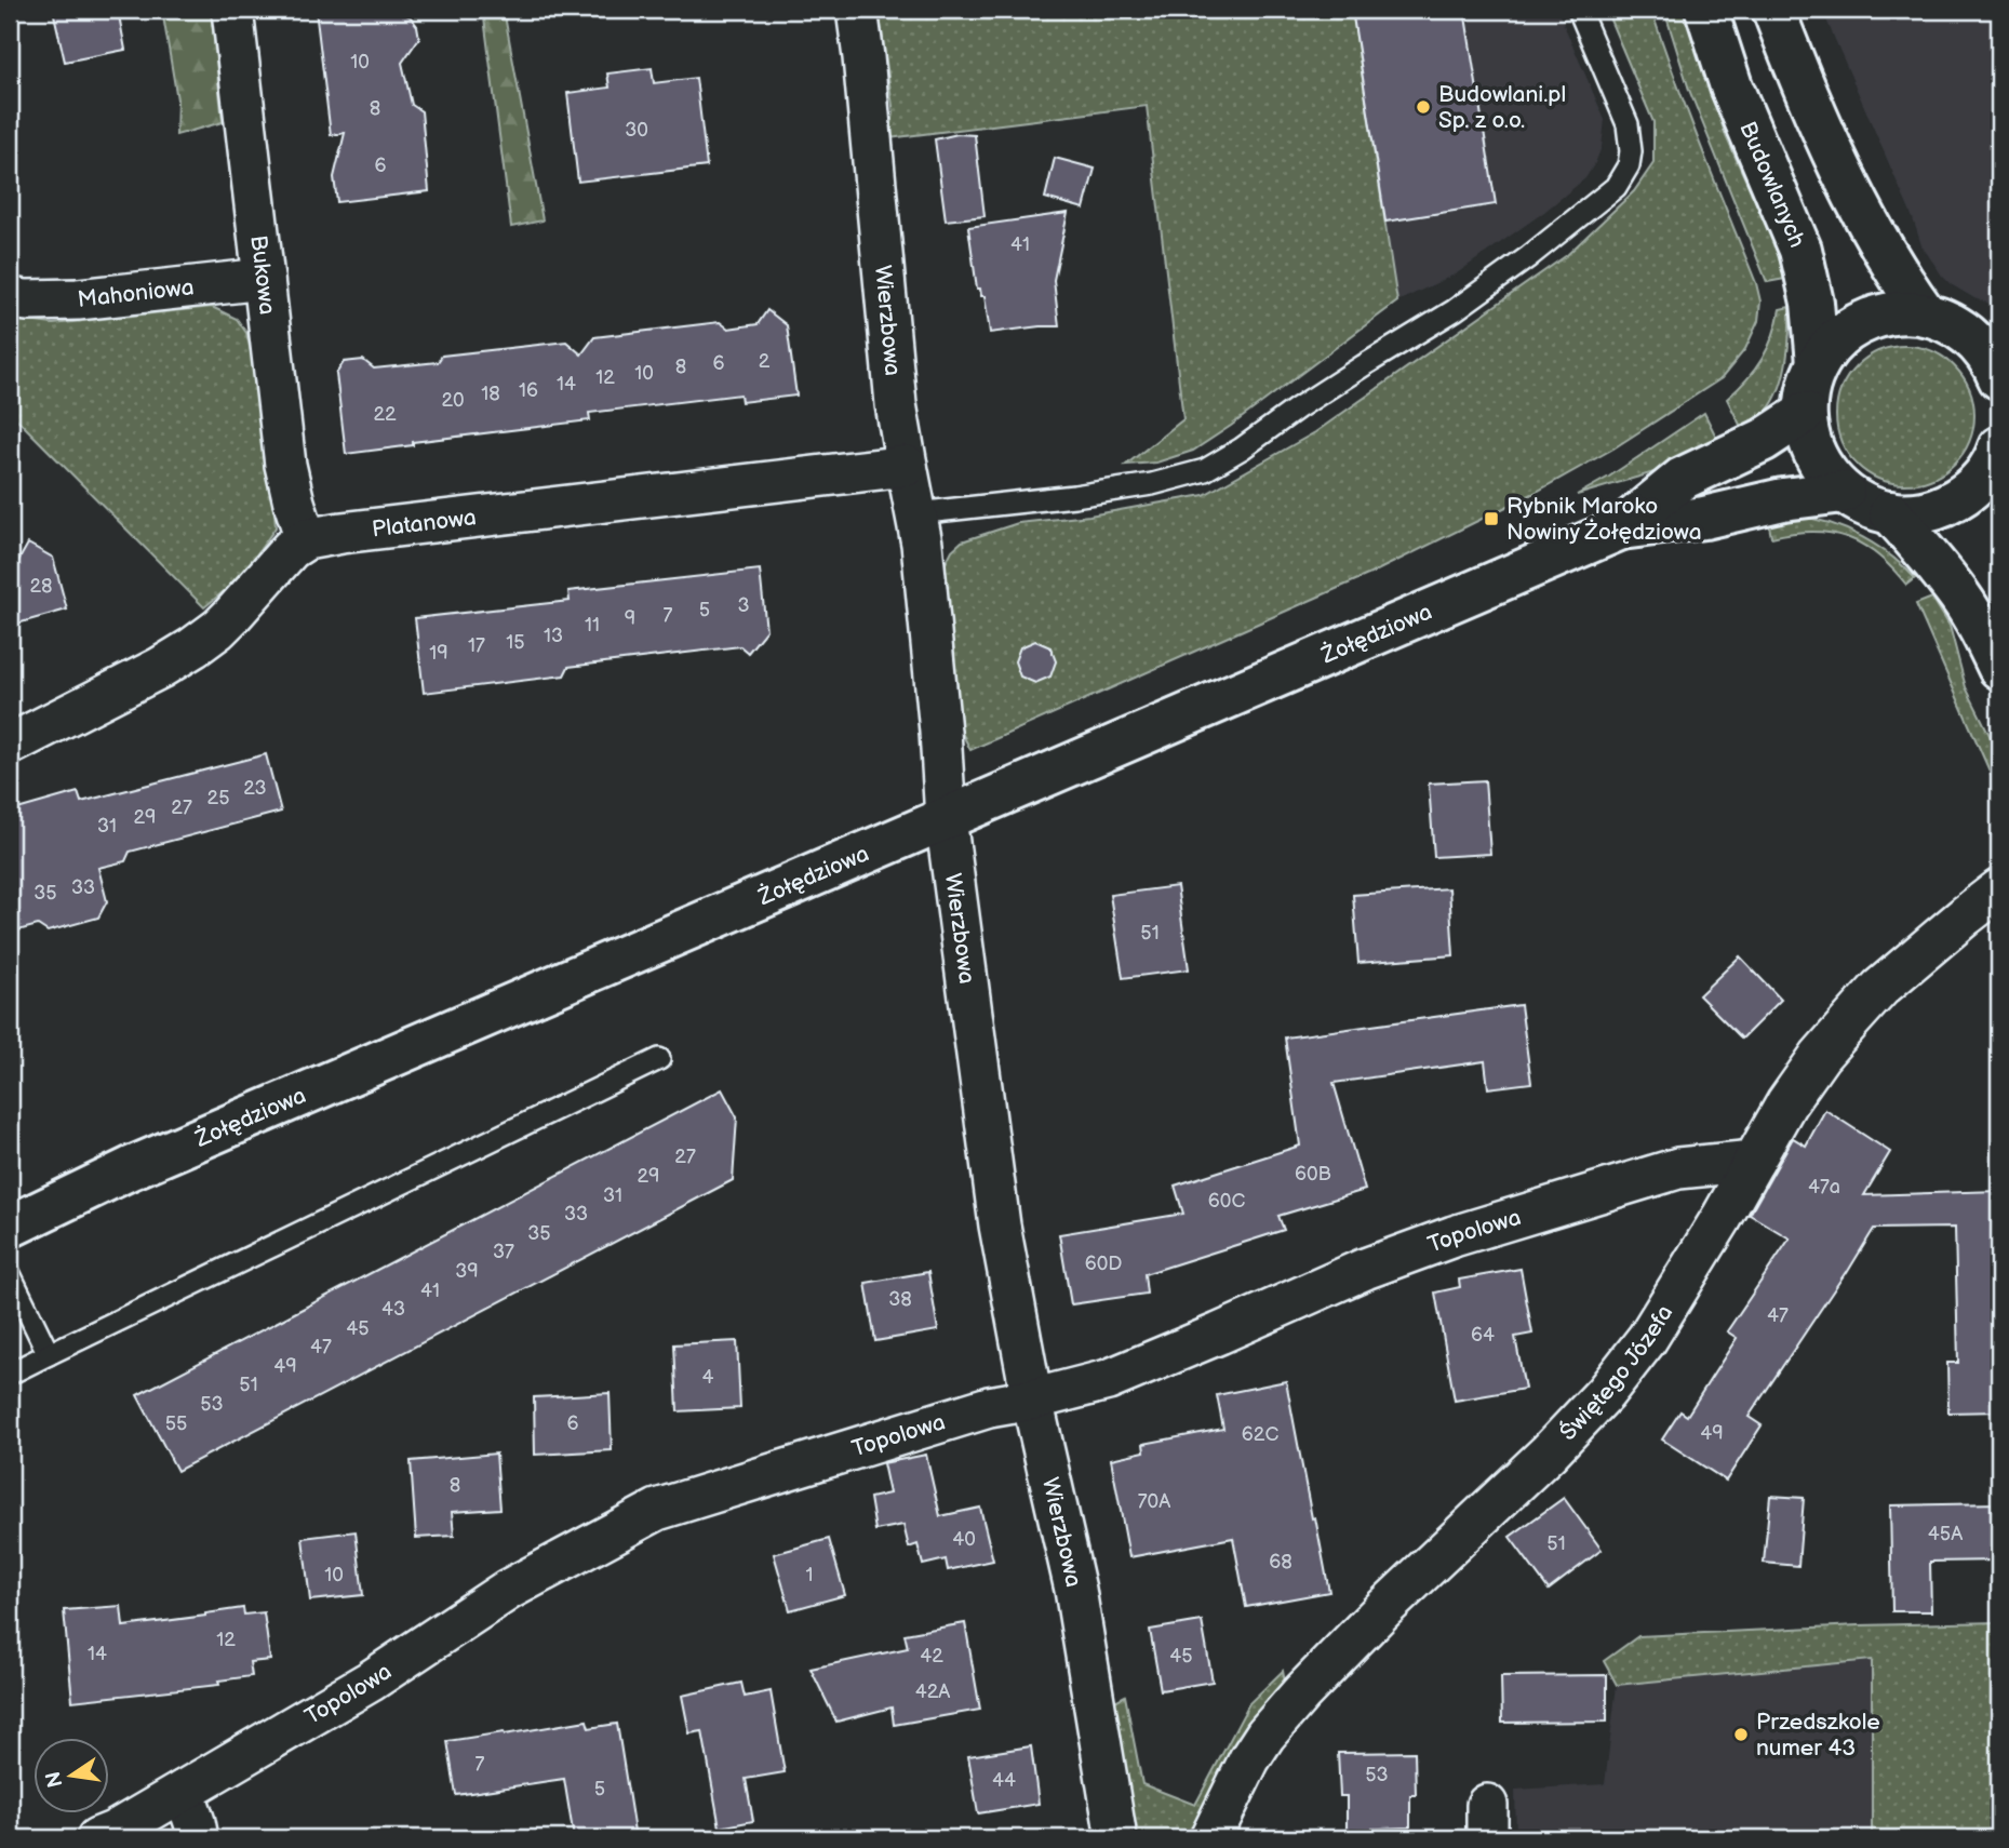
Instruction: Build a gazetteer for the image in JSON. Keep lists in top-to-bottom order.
{
  "streets": {
    "street": [
      "Budowlanych",
      "Bukowa",
      "Mahoniowa",
      "Wierzbowa",
      "Platanowa",
      "Żołędziowa",
      "Topolowa",
      "Świętego Józefa"
    ]
  },
  "crossings": [
    ["Bukowa", "Mahoniowa"],
    ["Bukowa", "Platanowa"],
    ["Wierzbowa", "Platanowa"],
    ["Wierzbowa", "Żołędziowa"],
    ["Wierzbowa", "Topolowa"],
    ["Topolowa", "Świętego Józefa"]
  ],
  "places": {
    "other": ["Budowlani.pl Sp. z o.o.", "Przedszkole numer 43"],
    "transit": ["Rybnik Maroko Nowiny Żołędziowa"]
  },
  "house_numbers": [
    "10",
    "8",
    "30",
    "6",
    "41",
    "2",
    "6",
    "8",
    "10",
    "12",
    "14",
    "16",
    "18",
    "20",
    "22",
    "28",
    "3",
    "5",
    "7",
    "9",
    "11",
    "13",
    "15",
    "17",
    "19",
    "23",
    "25",
    "27",
    "29",
    "31",
    "33",
    "35",
    "51",
    "27",
    "60B",
    "29",
    "47a",
    "31",
    "60C",
    "33",
    "35",
    "37",
    "60D",
    "39",
    "41",
    "38",
    "43",
    "47",
    "45",
    "64",
    "47",
    "49",
    "4",
    "51",
    "53",
    "55",
    "6",
    "49",
    "62C",
    "8",
    "70A",
    "45A",
    "40",
    "51",
    "68",
    "10",
    "1",
    "12",
    "14",
    "42",
    "45",
    "42A",
    "7",
    "53",
    "44",
    "5"
  ],
  "north": "left"
}
